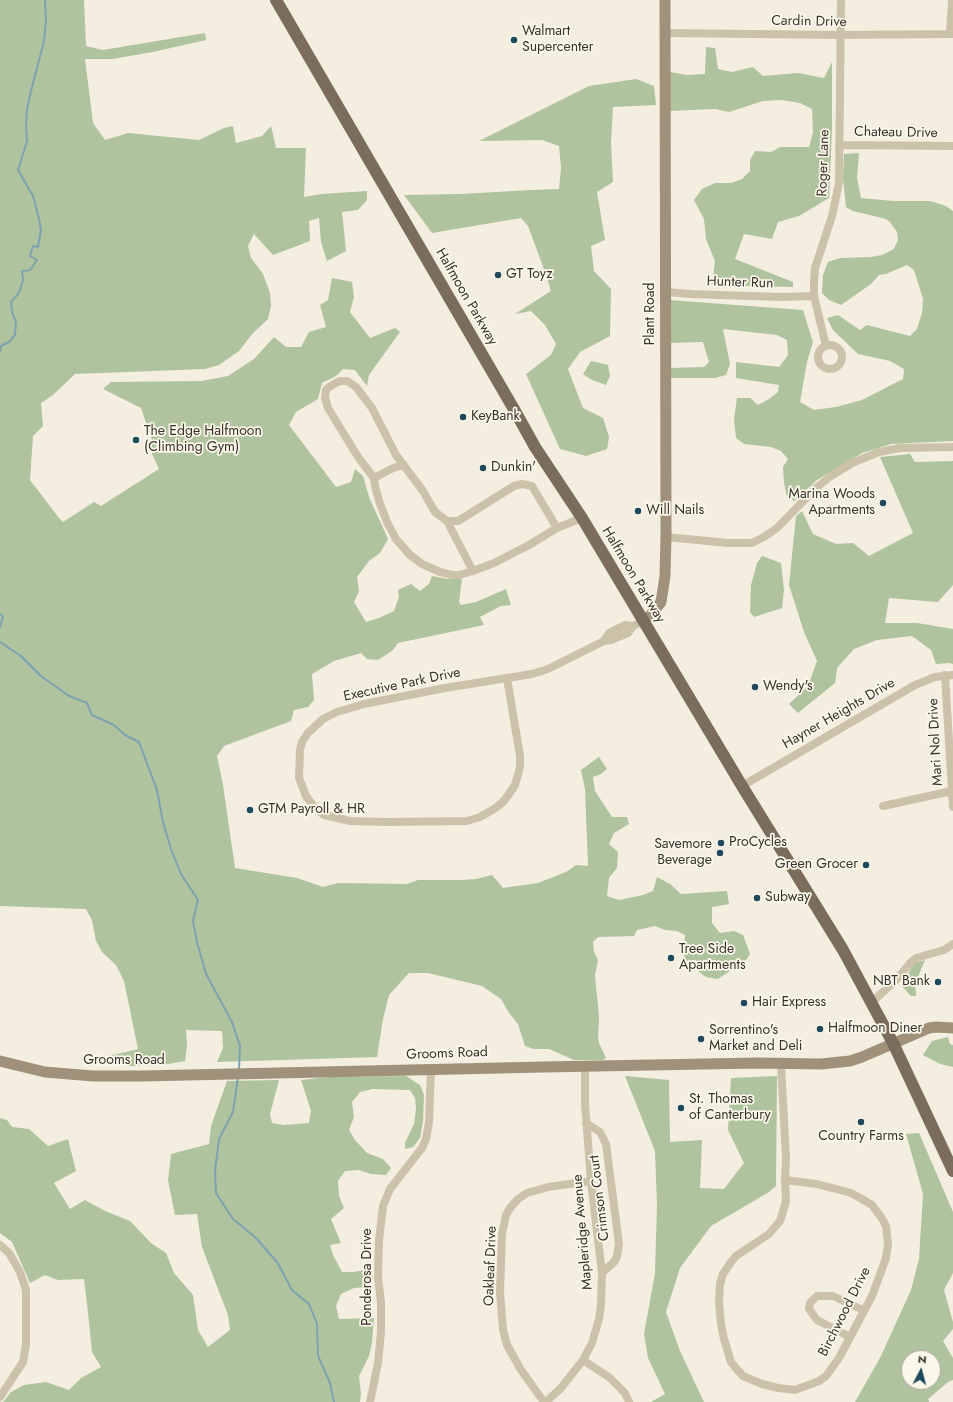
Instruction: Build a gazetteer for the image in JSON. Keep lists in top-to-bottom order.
{
  "streets": {
    "main road": ["Halfmoon Parkway"],
    "street": [
      "Cardin Drive",
      "Chateau Drive",
      "Roger Lane",
      "Hunter Run",
      "Plant Road",
      "Executive Park Drive",
      "Hayner Heights Drive",
      "Mari Nol Drive",
      "Grooms Road",
      "Crimson Court",
      "Mapleridge Avenue",
      "Oakleaf Drive",
      "Ponderosa Drive",
      "Birchwood Drive"
    ]
  },
  "crossings": [
    ["Cardin Drive", "Roger Lane"],
    ["Cardin Drive", "Plant Road"],
    ["Chateau Drive", "Roger Lane"],
    ["Roger Lane", "Hunter Run"],
    ["Hunter Run", "Plant Road"],
    ["Halfmoon Parkway", "Plant Road"],
    ["Halfmoon Parkway", "Executive Park Drive"],
    ["Halfmoon Parkway", "Hayner Heights Drive"],
    ["Halfmoon Parkway", "Grooms Road"],
    ["Plant Road", "Executive Park Drive"],
    ["Hayner Heights Drive", "Mari Nol Drive"],
    ["Grooms Road", "Mapleridge Avenue"],
    ["Grooms Road", "Ponderosa Drive"],
    ["Grooms Road", "Birchwood Drive"],
    ["Crimson Court", "Mapleridge Avenue"],
    ["Mapleridge Avenue", "Oakleaf Drive"]
  ],
  "places": [
    "Walmart Supercenter",
    "GT Toyz",
    "KeyBank",
    "The Edge Halfmoon (Climbing Gym)",
    "Dunkin'",
    "Marina Woods Apartments",
    "Will Nails",
    "Wendy's",
    "GTM Payroll & HR",
    "ProCycles",
    "Savemore Beverage",
    "Green Grocer",
    "Subway",
    "Tree Side Apartments",
    "NBT Bank",
    "Hair Express",
    "Halfmoon Diner",
    "Sorrentino's Market and Deli",
    "St. Thomas of Canterbury",
    "Country Farms"
  ],
  "north": "top"
}
